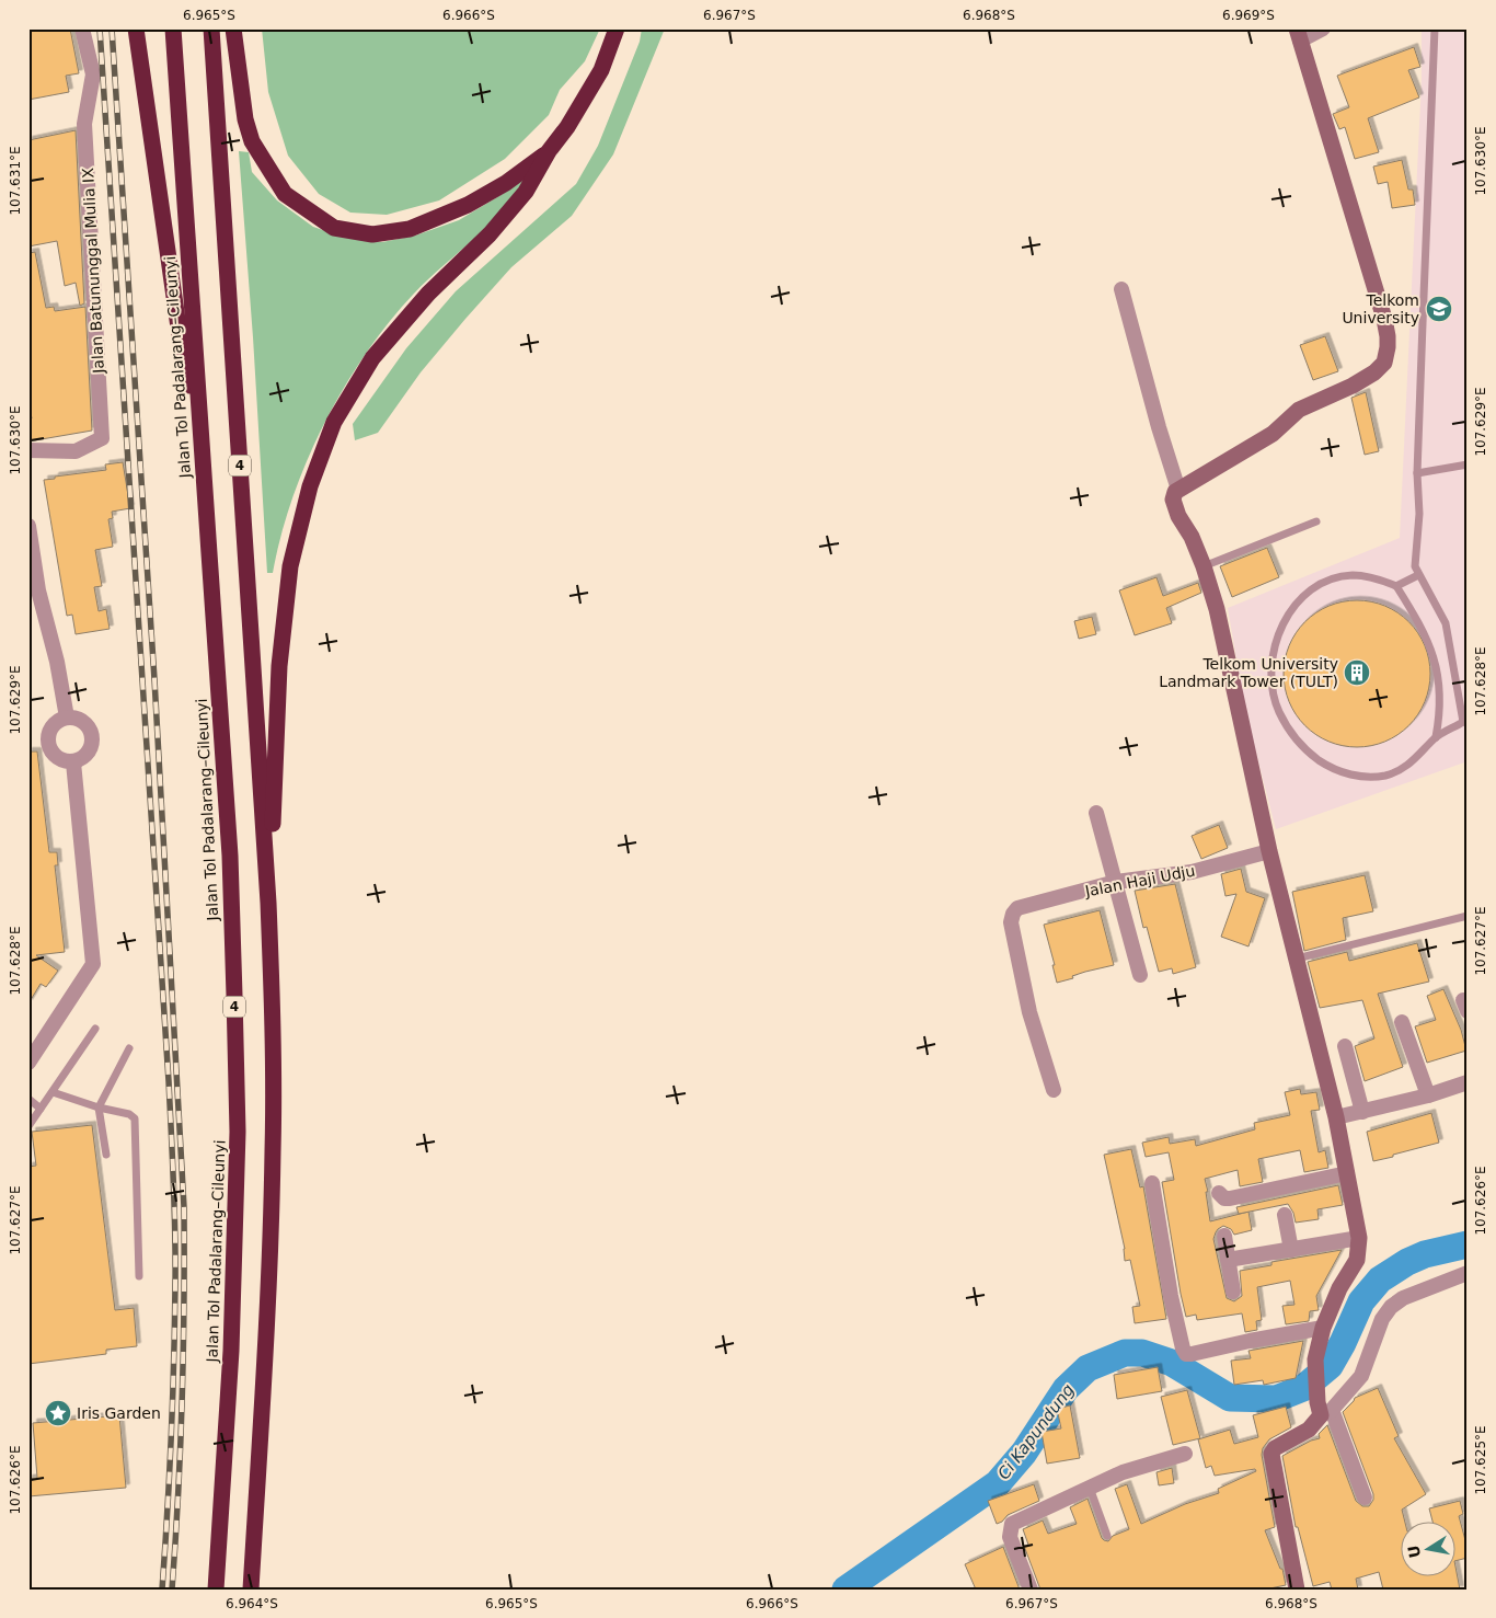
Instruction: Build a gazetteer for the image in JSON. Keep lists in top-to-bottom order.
{
  "streets": {
    "highway": ["Jalan Tol Padalarang–Cileunyi", "4"],
    "street": ["Jalan Batununggal Mulia IX", "Jalan Haji Udju"]
  },
  "water": ["Ci Kapundung"],
  "places": {
    "school or university": ["Telkom University"],
    "building": ["Telkom University Landmark Tower (TULT)"],
    "place": ["Iris Garden"]
  },
  "north": "left",
  "coordinates": [
    "6.965°S",
    "6.966°S",
    "6.967°S",
    "6.968°S",
    "6.969°S",
    "107.630°E",
    "107.631°E",
    "107.629°E",
    "107.628°E",
    "107.627°E",
    "107.626°E",
    "107.625°E",
    "6.964°S"
  ]
}
